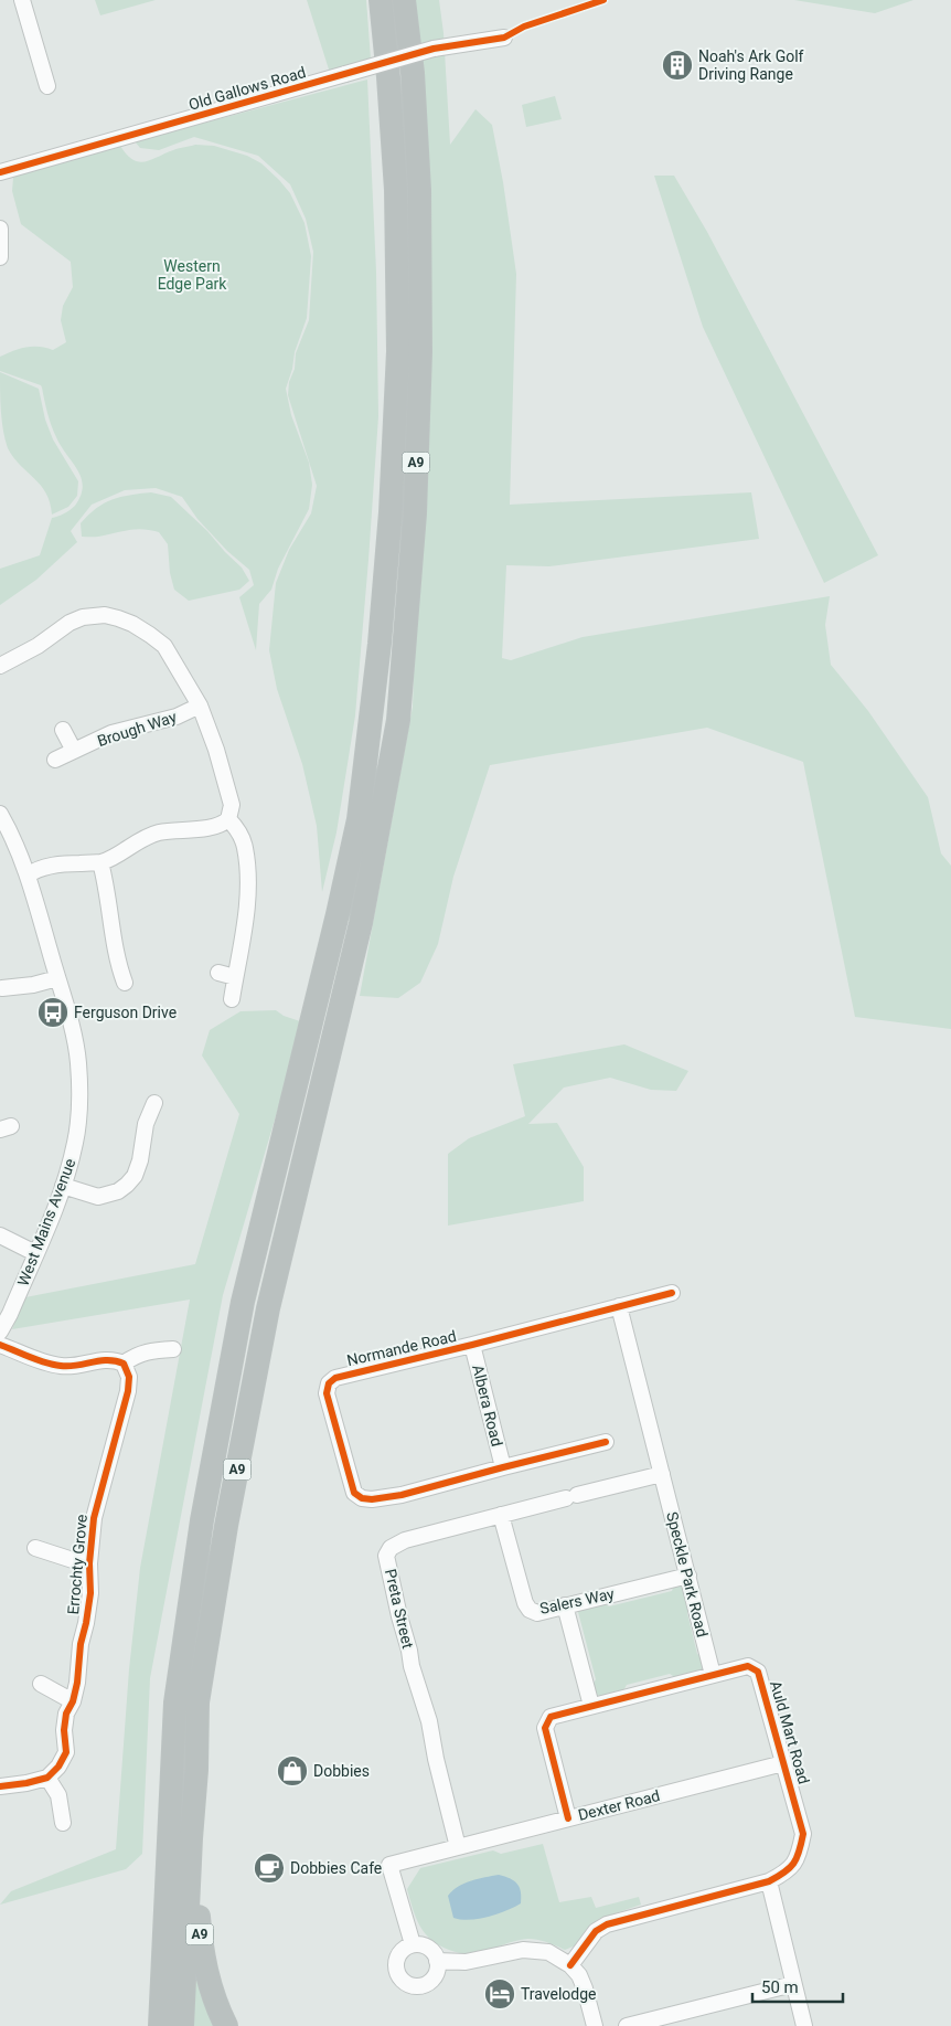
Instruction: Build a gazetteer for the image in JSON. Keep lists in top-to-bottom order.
{
  "streets": {
    "highway": ["A9"],
    "street": [
      "Old Gallows Road",
      "Brough Way",
      "West Mains Avenue",
      "Normande Road",
      "Albera Road",
      "Errochty Grove",
      "Speckle Park Road",
      "Salers Way",
      "Preta Street",
      "Auld Mart Road",
      "Dexter Road"
    ]
  },
  "crossings": [
    ["Normande Road", "Albera Road"],
    ["Normande Road", "Speckle Park Road"],
    ["Speckle Park Road", "Salers Way"],
    ["Speckle Park Road", "Preta Street"],
    ["Speckle Park Road", "Auld Mart Road"],
    ["Salers Way", "Preta Street"],
    ["Preta Street", "Dexter Road"],
    ["Auld Mart Road", "Dexter Road"]
  ],
  "parks": ["Western Edge Park"],
  "places": {
    "building": ["Noah's Ark Golf Driving Range"],
    "bus stop": ["Ferguson Drive"],
    "shop": ["Dobbies"],
    "cafe": ["Dobbies Cafe"],
    "hotel": ["Travelodge"]
  },
  "scale_bar": "50 m"
}
